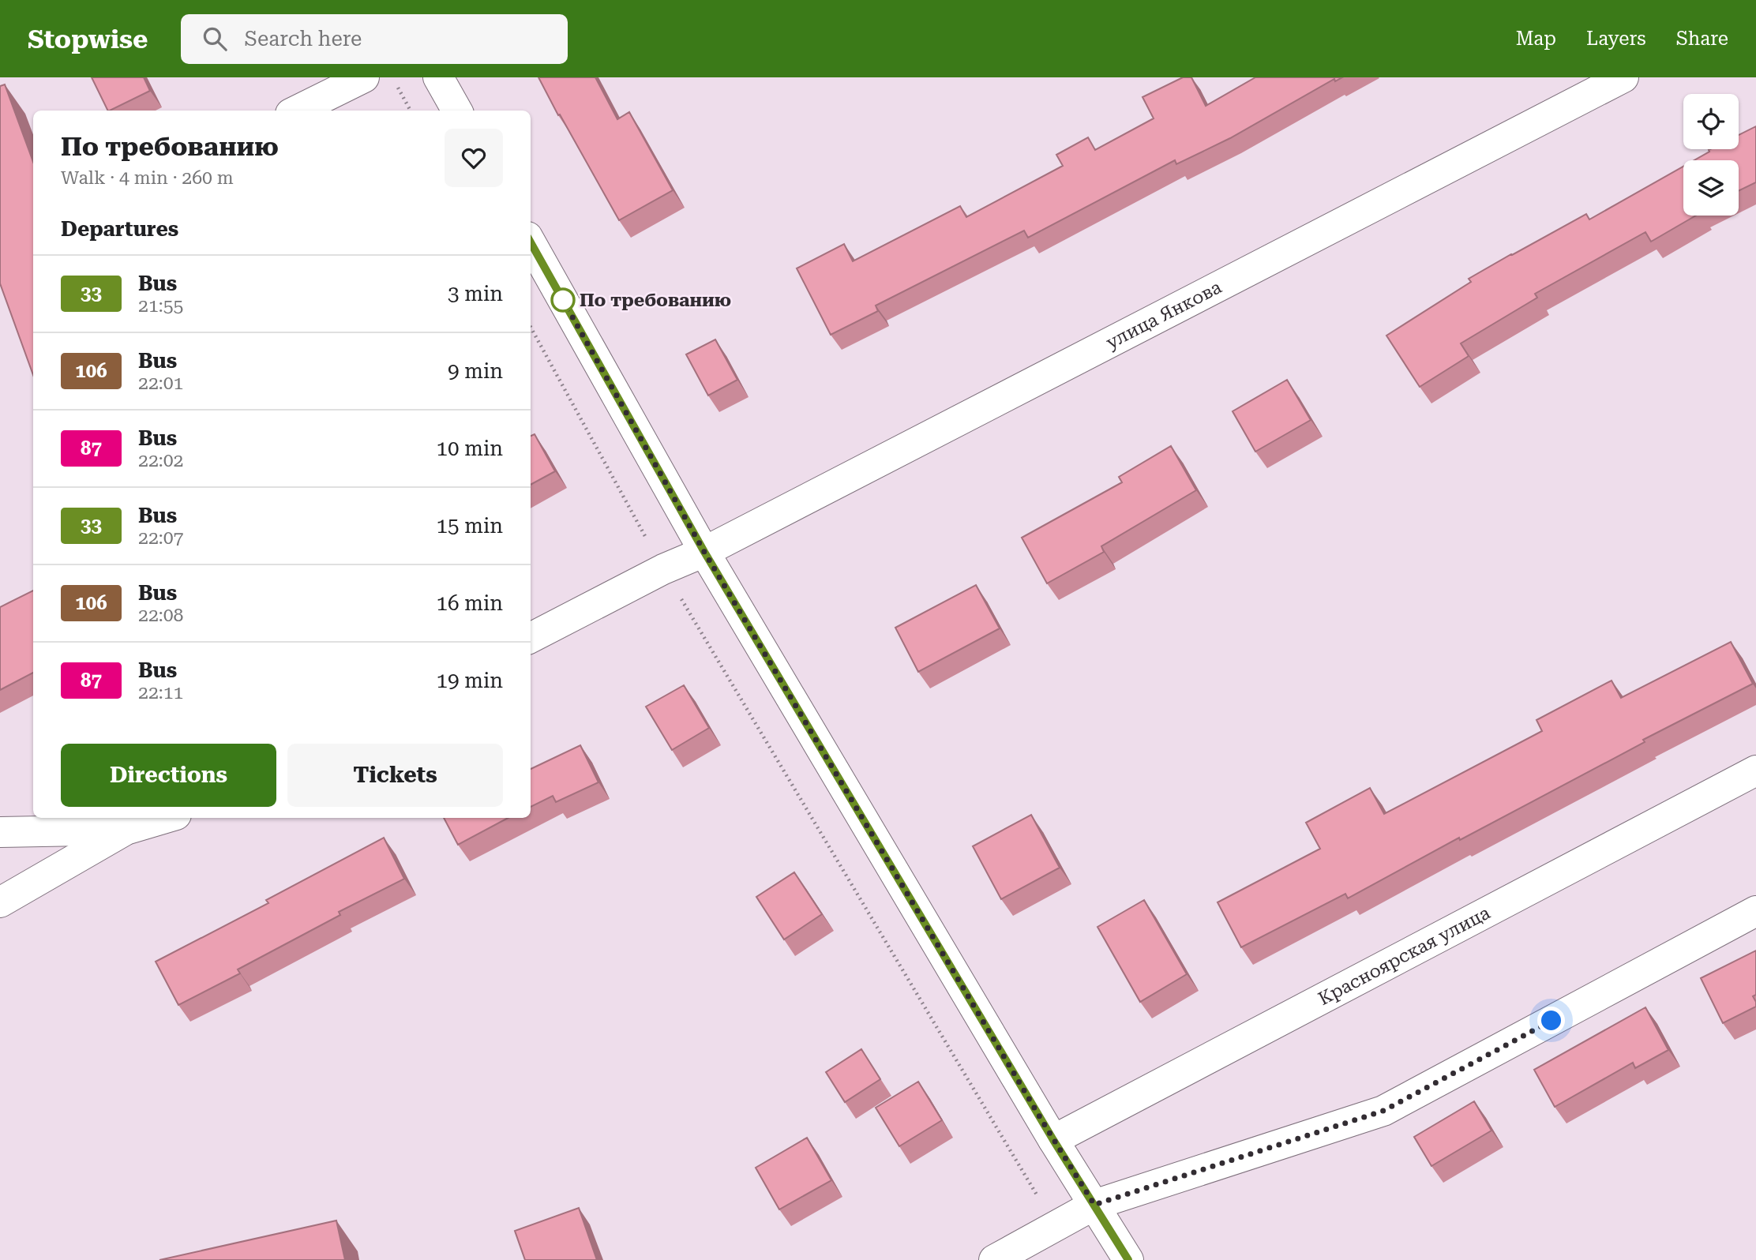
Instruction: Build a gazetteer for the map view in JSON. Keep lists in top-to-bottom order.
{
  "streets": {
    "street": ["улица Янкова", "Красноярская улица"]
  },
  "places": ["По требованию"],
  "lines": ["bus line 33"],
  "page": {
    "header": "Stopwise",
    "search": "Search here",
    "nav": ["Map", "Layers", "Share"],
    "heading": [
      ["По требованию", "Walk · 4 min · 260 m"],
      "Departures"
    ],
    "list": [
      {
        "mark": "33",
        "name": "Bus",
        "note": "21:55",
        "value": "3 min"
      },
      {
        "mark": "106",
        "name": "Bus",
        "note": "22:01",
        "value": "9 min"
      },
      {
        "mark": "87",
        "name": "Bus",
        "note": "22:02",
        "value": "10 min"
      },
      {
        "mark": "33",
        "name": "Bus",
        "note": "22:07",
        "value": "15 min"
      },
      {
        "mark": "106",
        "name": "Bus",
        "note": "22:08",
        "value": "16 min"
      },
      {
        "mark": "87",
        "name": "Bus",
        "note": "22:11",
        "value": "19 min"
      }
    ],
    "buttons": ["Directions", "Tickets"]
  }
}
